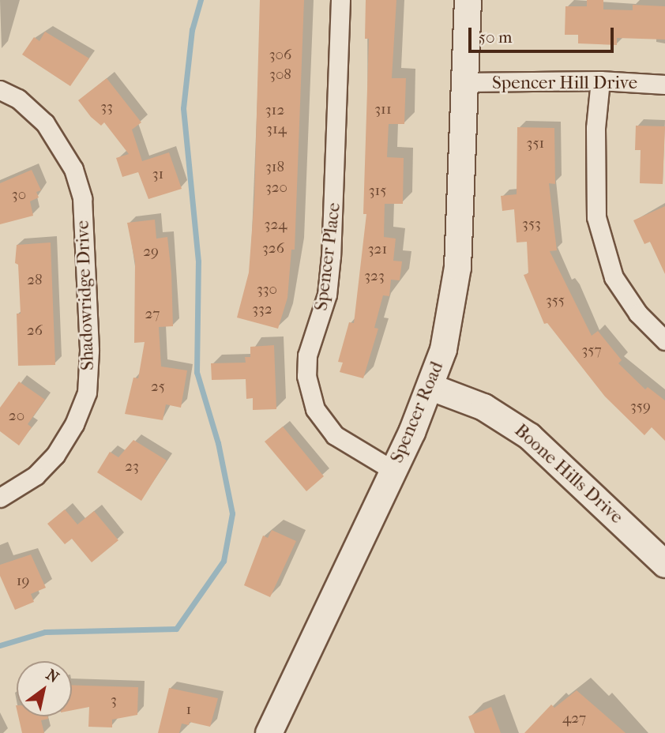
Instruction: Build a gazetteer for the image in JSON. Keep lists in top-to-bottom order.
{
  "streets": {
    "main road": ["Spencer Road", "Boone Hills Drive"],
    "street": ["Spencer Hill Drive", "Spencer Place", "Shadowridge Drive"]
  },
  "crossings": [
    ["Spencer Hill Drive", "Spencer Road"],
    ["Spencer Place", "Spencer Road"],
    ["Spencer Road", "Boone Hills Drive"]
  ],
  "house_numbers": [
    "306",
    "308",
    "33",
    "311",
    "312",
    "314",
    "351",
    "318",
    "31",
    "320",
    "315",
    "30",
    "353",
    "324",
    "326",
    "321",
    "29",
    "323",
    "28",
    "330",
    "355",
    "332",
    "27",
    "26",
    "357",
    "25",
    "359",
    "20",
    "23",
    "19",
    "3",
    "1",
    "427"
  ],
  "scale_bar": "50 m",
  "north": "top right"
}
